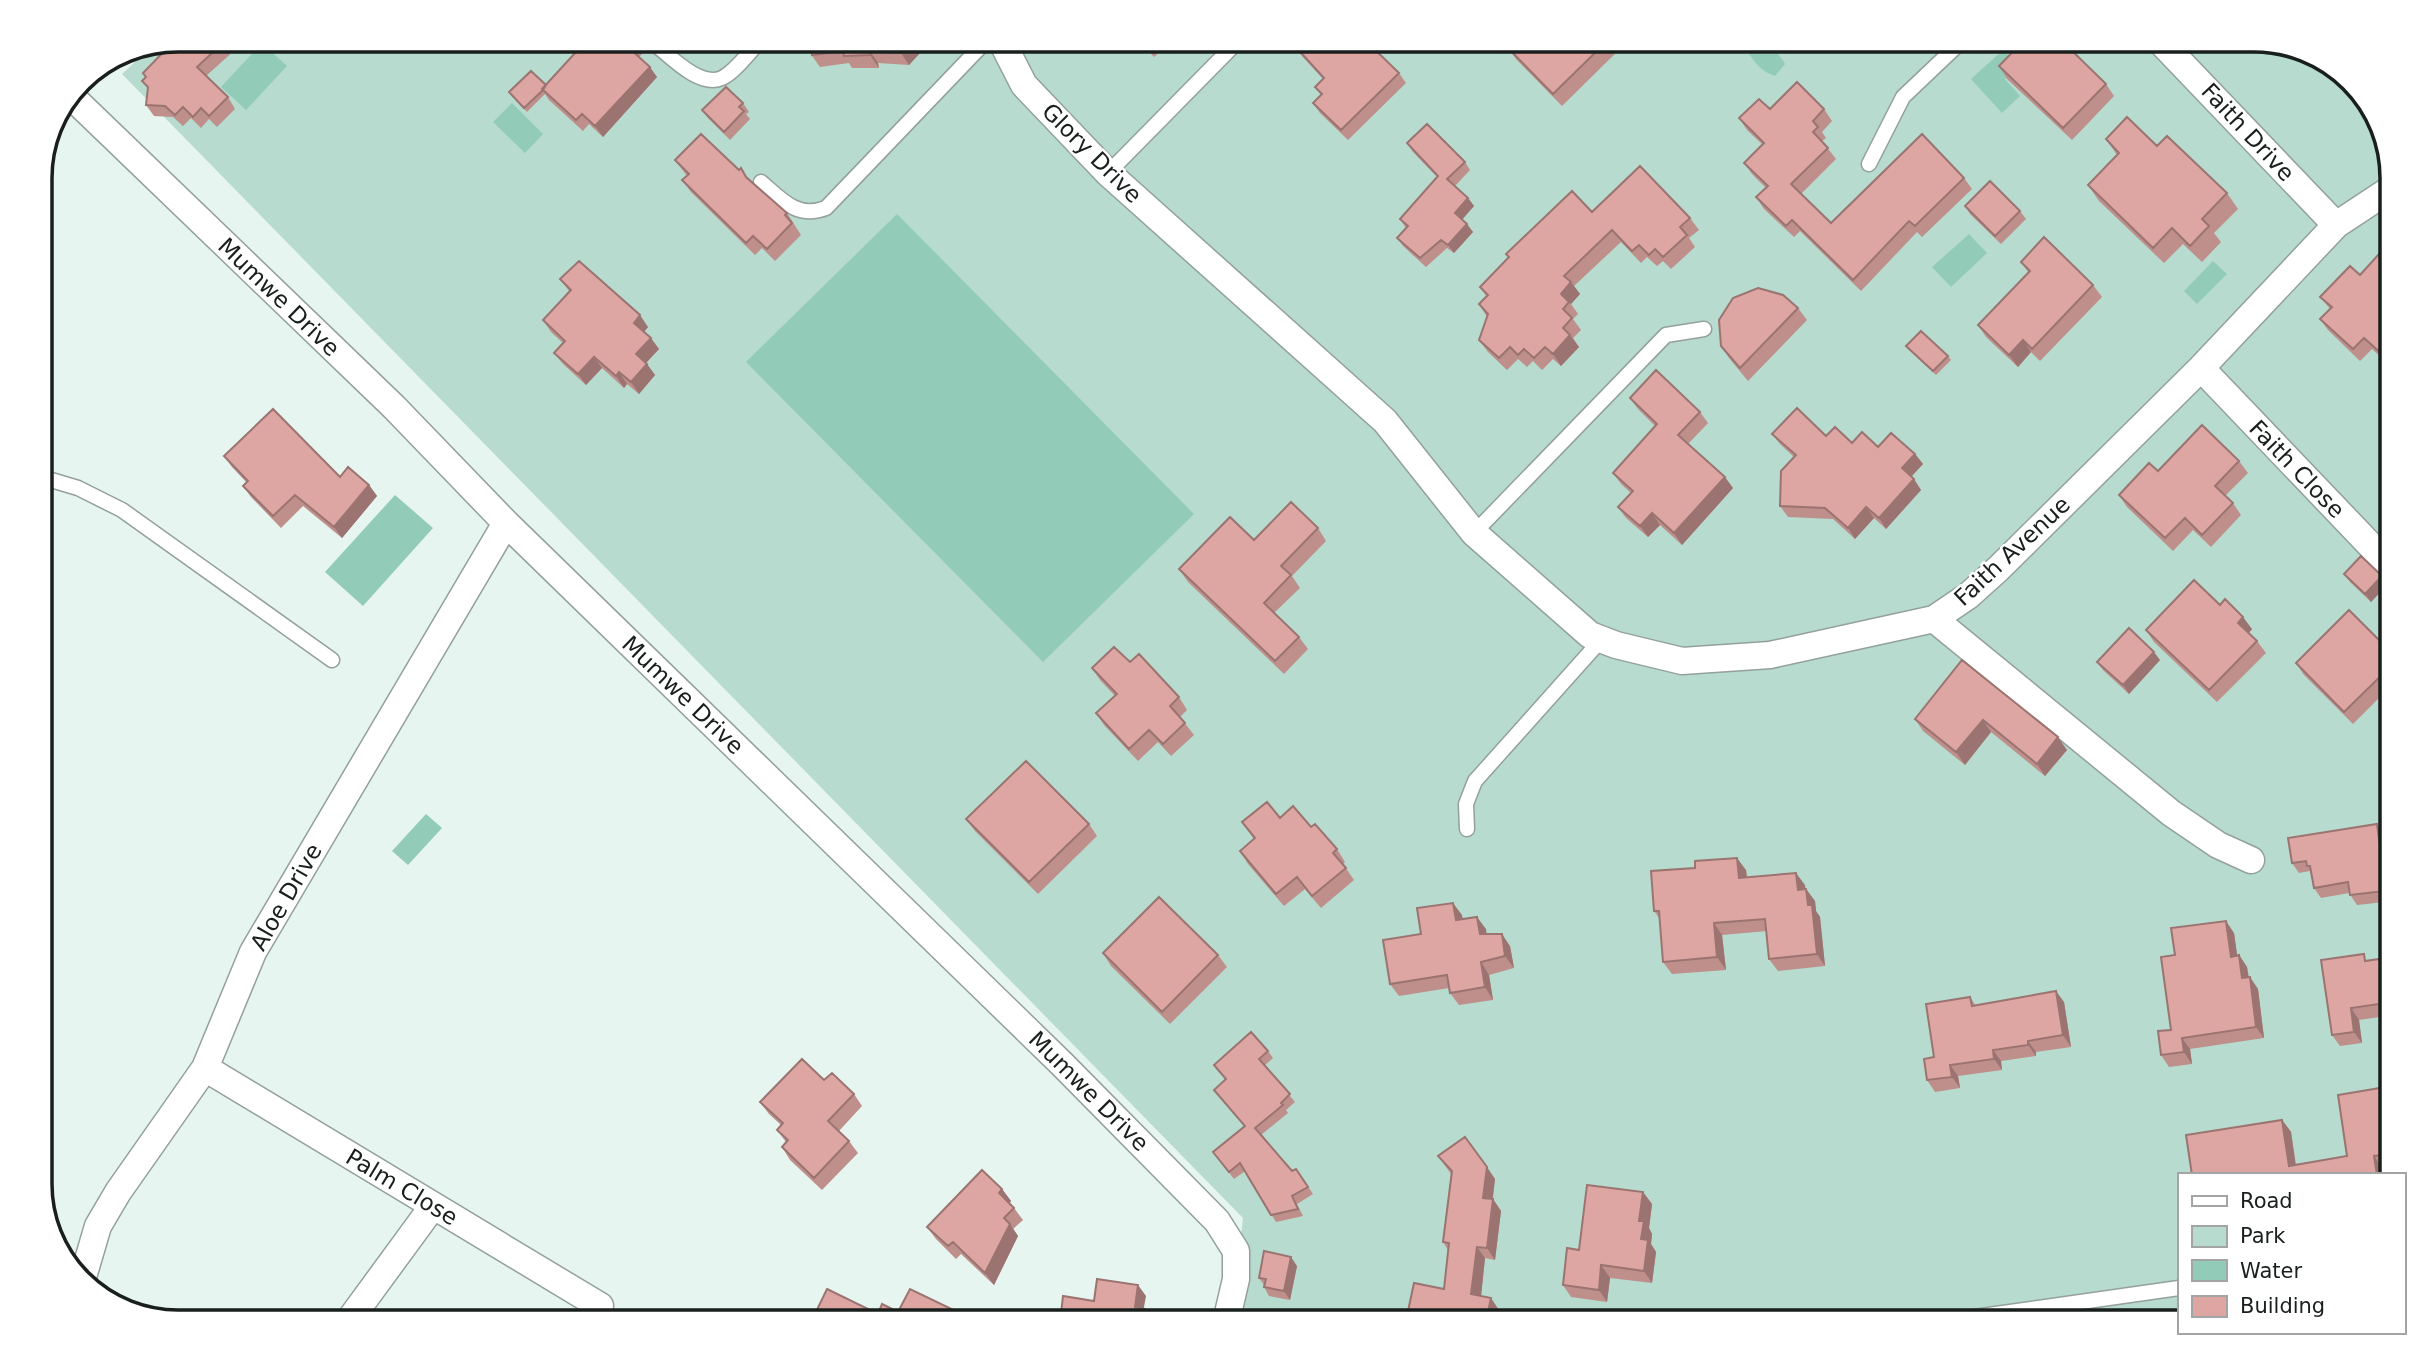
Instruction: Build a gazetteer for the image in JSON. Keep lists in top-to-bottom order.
{
  "streets": {
    "street": [
      "Faith Drive",
      "Glory Drive",
      "Mumwe Drive",
      "Faith Close",
      "Faith Avenue",
      "Aloe Drive",
      "Palm Close"
    ]
  },
  "crossings": [
    ["Faith Drive", "Faith Avenue"],
    ["Glory Drive", "Faith Avenue"],
    ["Mumwe Drive", "Aloe Drive"],
    ["Faith Close", "Faith Avenue"],
    ["Aloe Drive", "Palm Close"]
  ],
  "legend": [
    "Road",
    "Park",
    "Water",
    "Building"
  ]
}
